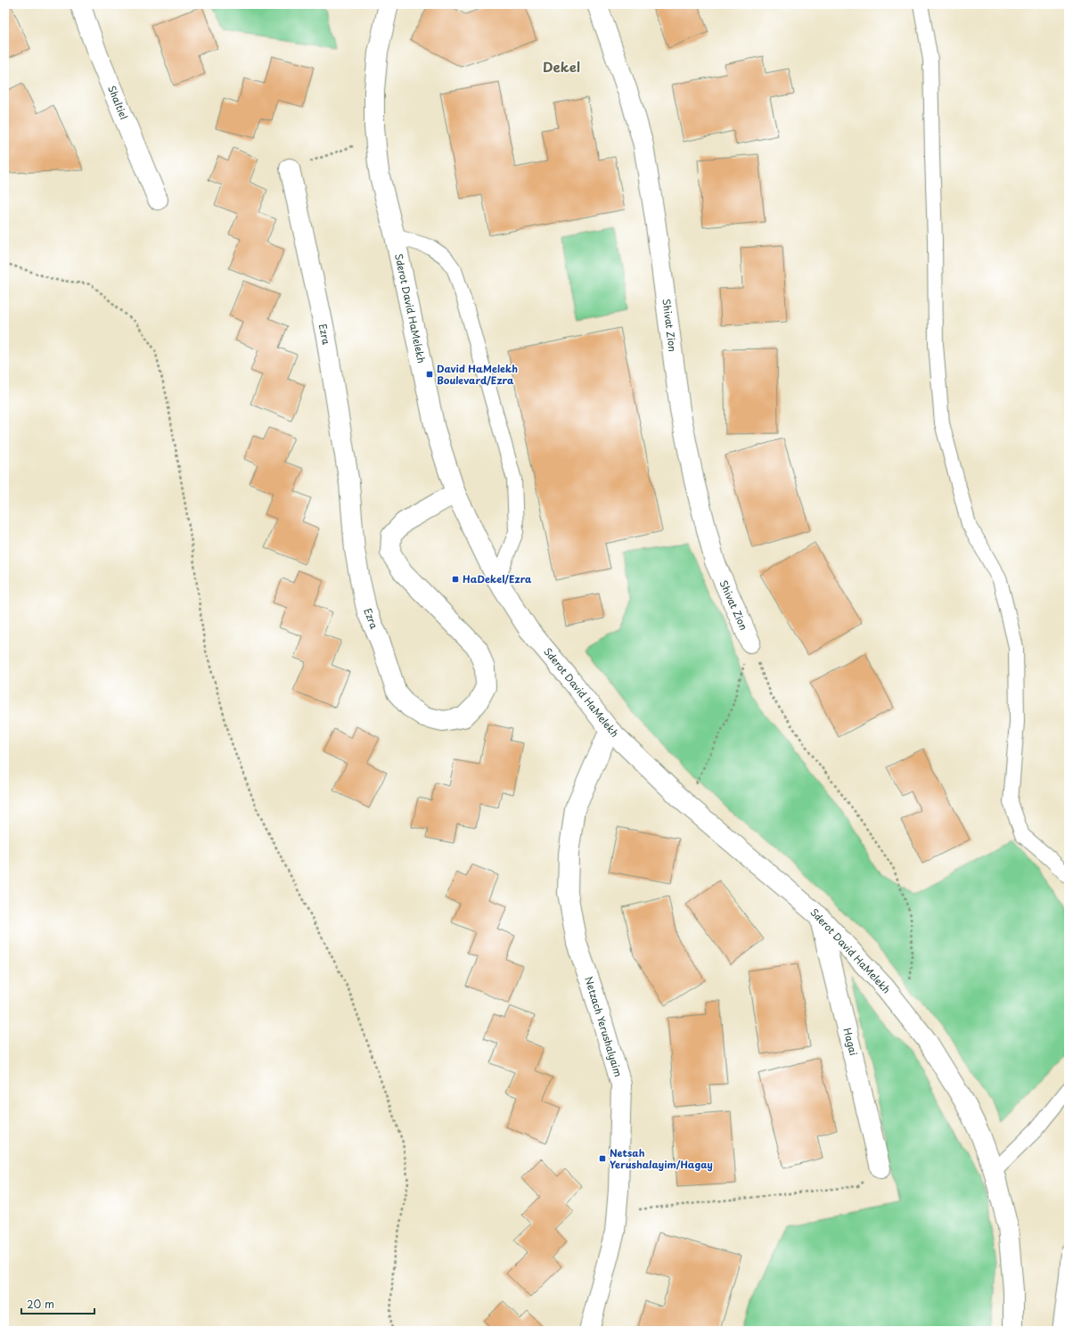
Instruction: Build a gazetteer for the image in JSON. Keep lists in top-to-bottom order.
{
  "streets": {
    "street": [
      "Shaltiel",
      "Sderot David HaMelekh",
      "Shivat Zion",
      "Ezra",
      "Netzach Yerushalyaim",
      "Hagai"
    ]
  },
  "crossings": [
    ["Sderot David HaMelekh", "Ezra"],
    ["Sderot David HaMelekh", "Netzach Yerushalyaim"],
    ["Sderot David HaMelekh", "Hagai"]
  ],
  "districts": ["Dekel"],
  "places": {
    "transit": ["David HaMelekh Boulevard/Ezra", "HaDekel/Ezra", "Netsah Yerushalayim/Hagay"]
  },
  "scale_bar": "20 m"
}
